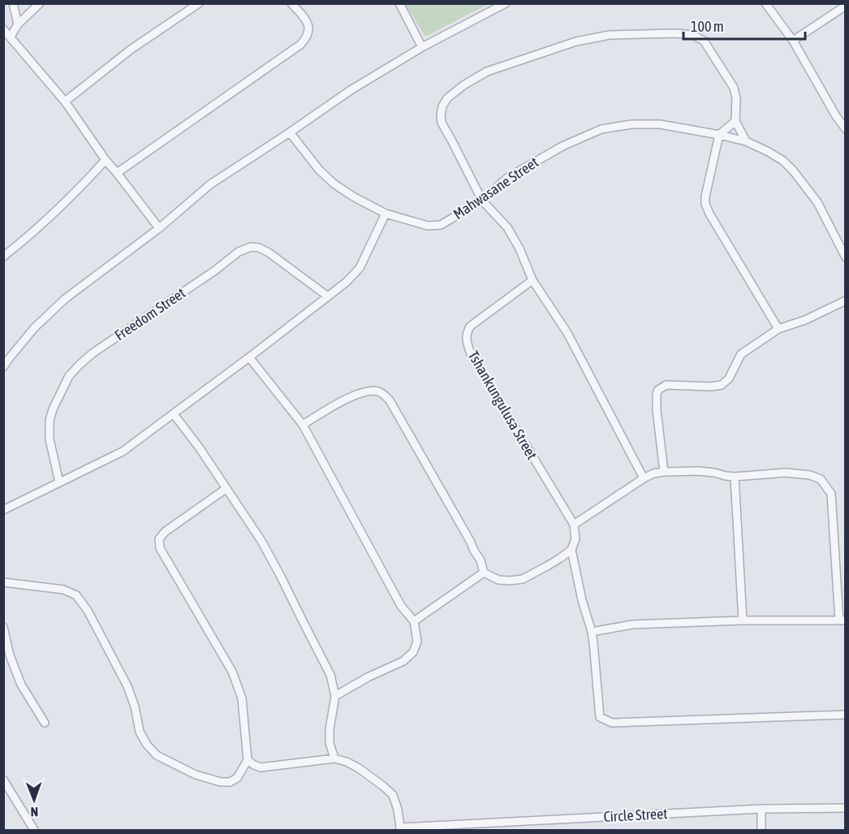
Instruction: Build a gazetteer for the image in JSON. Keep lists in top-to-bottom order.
{
  "streets": {
    "street": [
      "Mahwasane Street",
      "Freedom Street",
      "Tshankungulusa Street",
      "Circle Street"
    ]
  },
  "scale_bar": "100 m",
  "north": "bottom"
}
